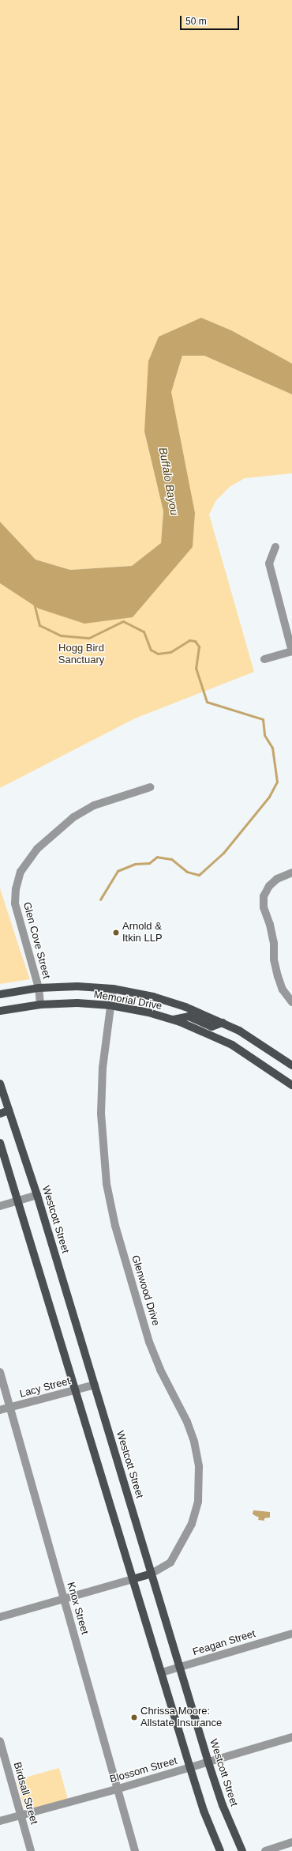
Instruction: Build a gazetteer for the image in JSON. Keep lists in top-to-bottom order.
{
  "streets": {
    "main road": ["Memorial Drive", "Westcott Street"],
    "street": [
      "Glen Cove Street",
      "Glenwood Drive",
      "Lacy Street",
      "Knox Street",
      "Feagan Street",
      "Blossom Street",
      "Birdsall Street"
    ]
  },
  "crossings": [
    ["Glen Cove Street", "Memorial Drive"],
    ["Memorial Drive", "Glenwood Drive"],
    ["Westcott Street", "Glenwood Drive"],
    ["Westcott Street", "Lacy Street"],
    ["Westcott Street", "Feagan Street"],
    ["Westcott Street", "Blossom Street"],
    ["Lacy Street", "Knox Street"],
    ["Knox Street", "Blossom Street"],
    ["Blossom Street", "Birdsall Street"]
  ],
  "water": ["Buffalo Bayou"],
  "parks": ["Hogg Bird Sanctuary"],
  "places": ["Arnold & Itkin LLP", "Chrissa Moore: Allstate Insurance"],
  "scale_bar": "50 m"
}
